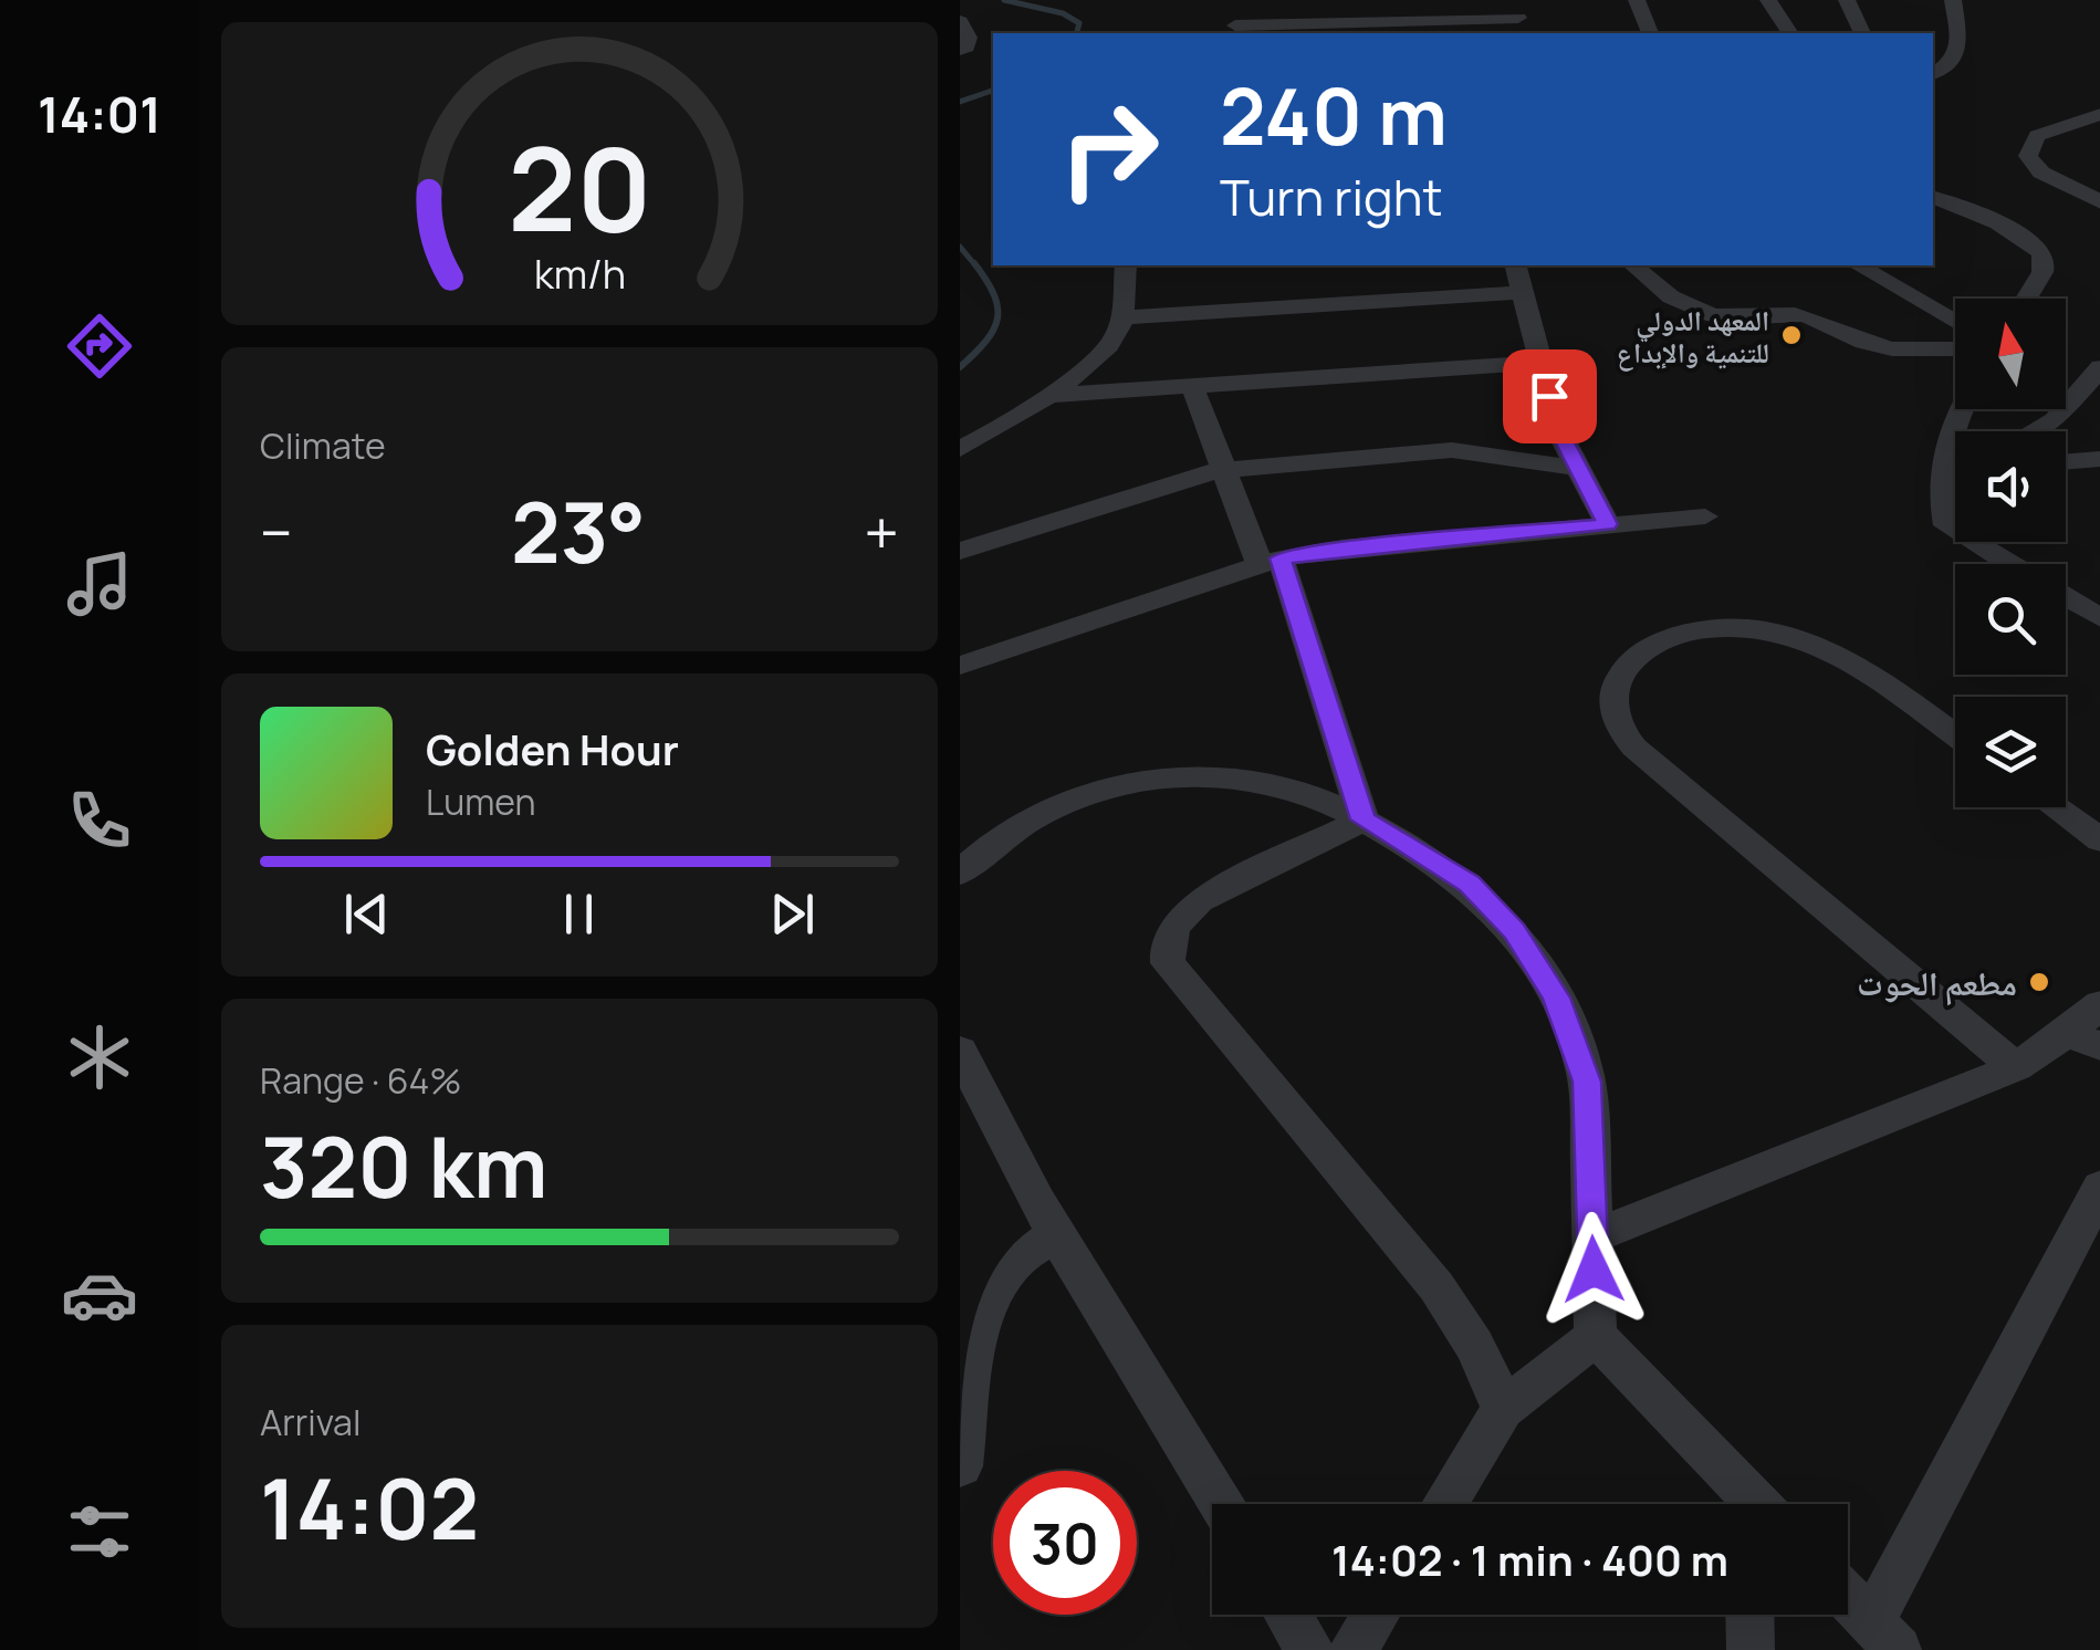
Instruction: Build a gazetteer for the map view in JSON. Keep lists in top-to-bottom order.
{
  "places": ["المعهد الدولي للتنمية والإبداع", "مطعم الحوت"],
  "north": "top",
  "page": {
    "tabs": "14:01",
    "turn": ["240 m", "Turn right"],
    "tile": [
      "Climate",
      ["Range · 64%", "320 km"],
      ["Arrival", "14:02"]
    ],
    "heat": ["−", "23°", "+"],
    "song": ["Golden Hour", "Lumen"],
    "limit": "30",
    "trip": "14:02 · 1 min · 400 m",
    "gauge": ["20", "km/h"]
  }
}
